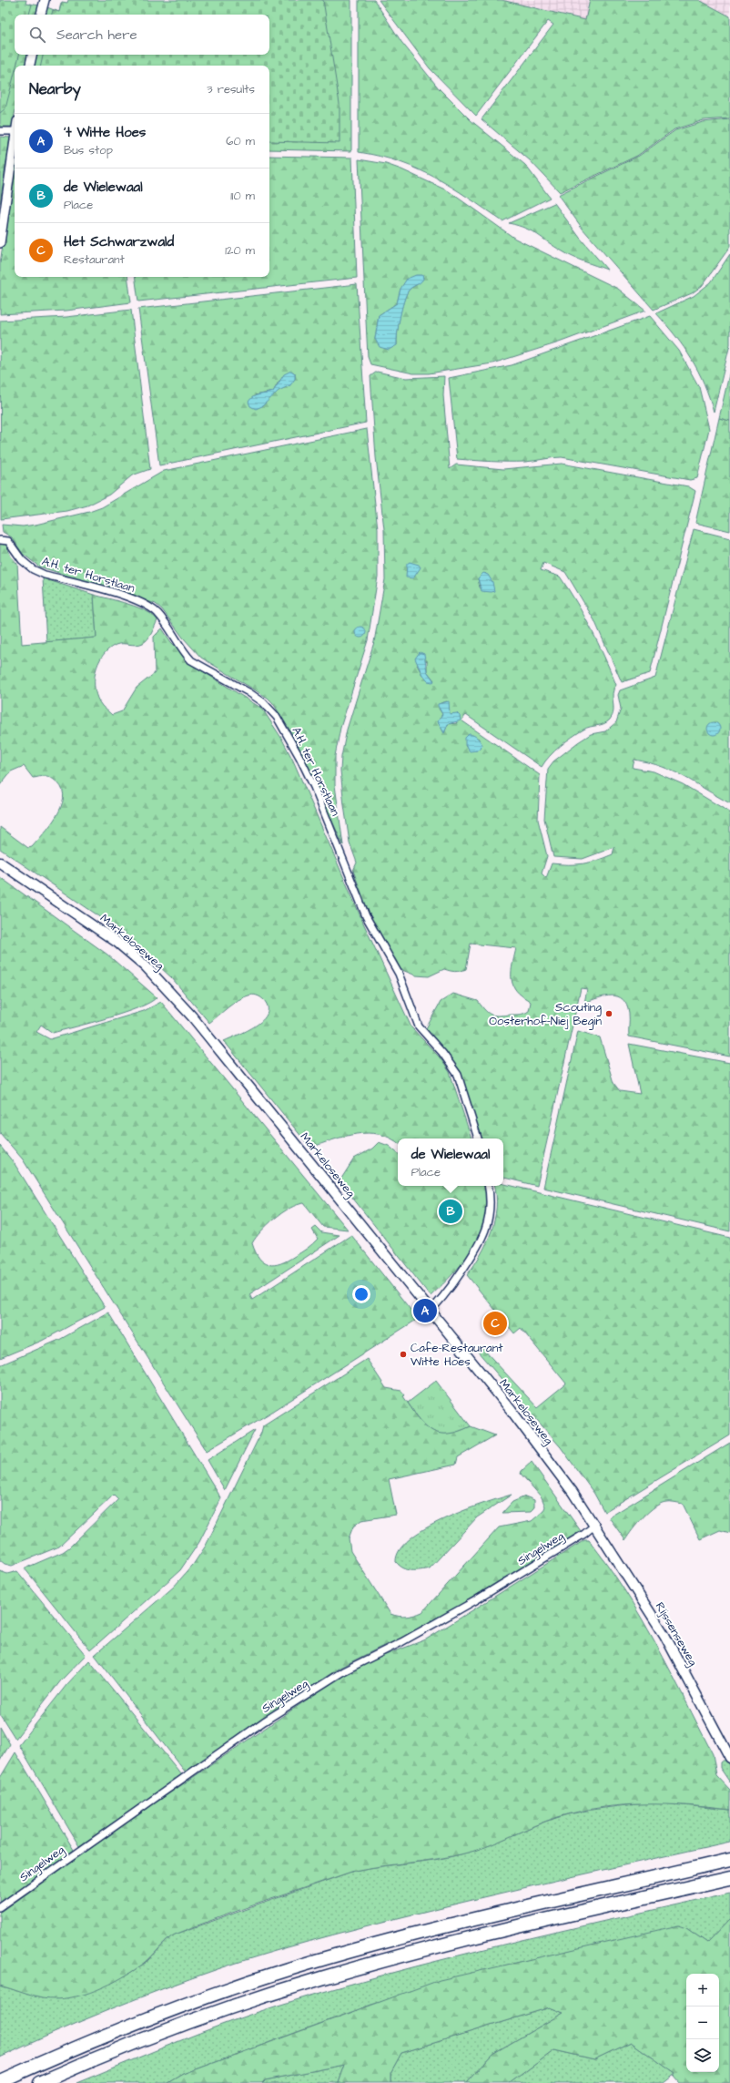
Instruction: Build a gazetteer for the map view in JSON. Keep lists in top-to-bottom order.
{
  "streets": {
    "main road": ["Markeloseweg", "Rijssenseweg"],
    "street": ["A.H. ter Horstlaan", "Singelweg"]
  },
  "crossings": [
    ["Markeloseweg", "Singelweg"],
    ["Markeloseweg", "Rijssenseweg"],
    ["Singelweg", "Rijssenseweg"]
  ],
  "places": ["Scouting Oosterhof-Niej Begin", "Cafe-Restaurant Witte Hoes"],
  "page": {
    "search": "Search here",
    "heading": ["Nearby", "3 results"],
    "list": [
      {
        "mark": "A",
        "name": "'t Witte Hoes",
        "note": "Bus stop",
        "value": "60 m"
      },
      {
        "mark": "B",
        "name": "de Wielewaal",
        "note": "Place",
        "value": "110 m"
      },
      {
        "mark": "C",
        "name": "Het Schwarzwald",
        "note": "Restaurant",
        "value": "120 m"
      }
    ],
    "popup": ["de Wielewaal", "Place"],
    "pins": ["B", "A", "C"],
    "map_buttons": ["+", "−"]
  }
}
